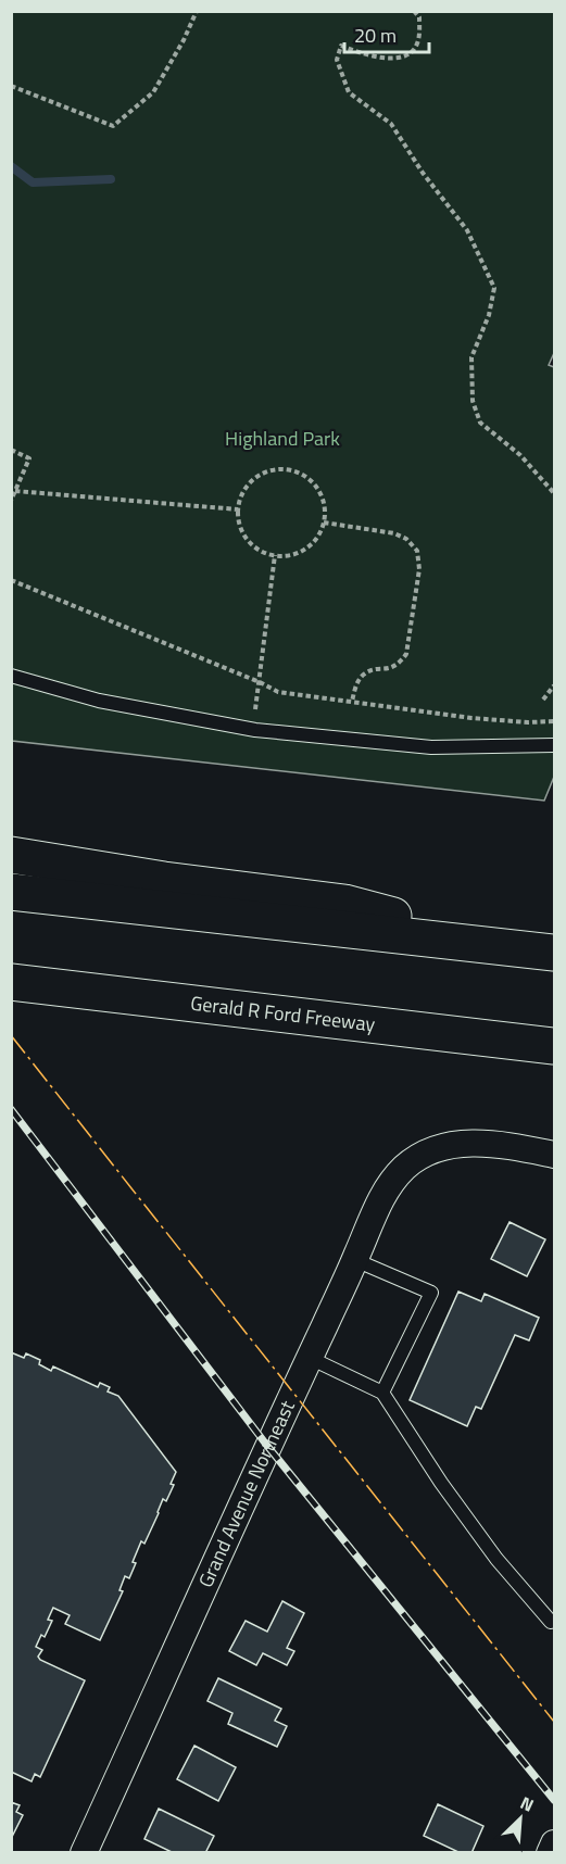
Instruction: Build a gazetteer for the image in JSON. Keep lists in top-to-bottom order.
{
  "streets": {
    "highway": ["Gerald R Ford Freeway"],
    "street": ["Grand Avenue Northeast"]
  },
  "parks": ["Highland Park"],
  "scale_bar": "20 m",
  "north": "top right"
}
